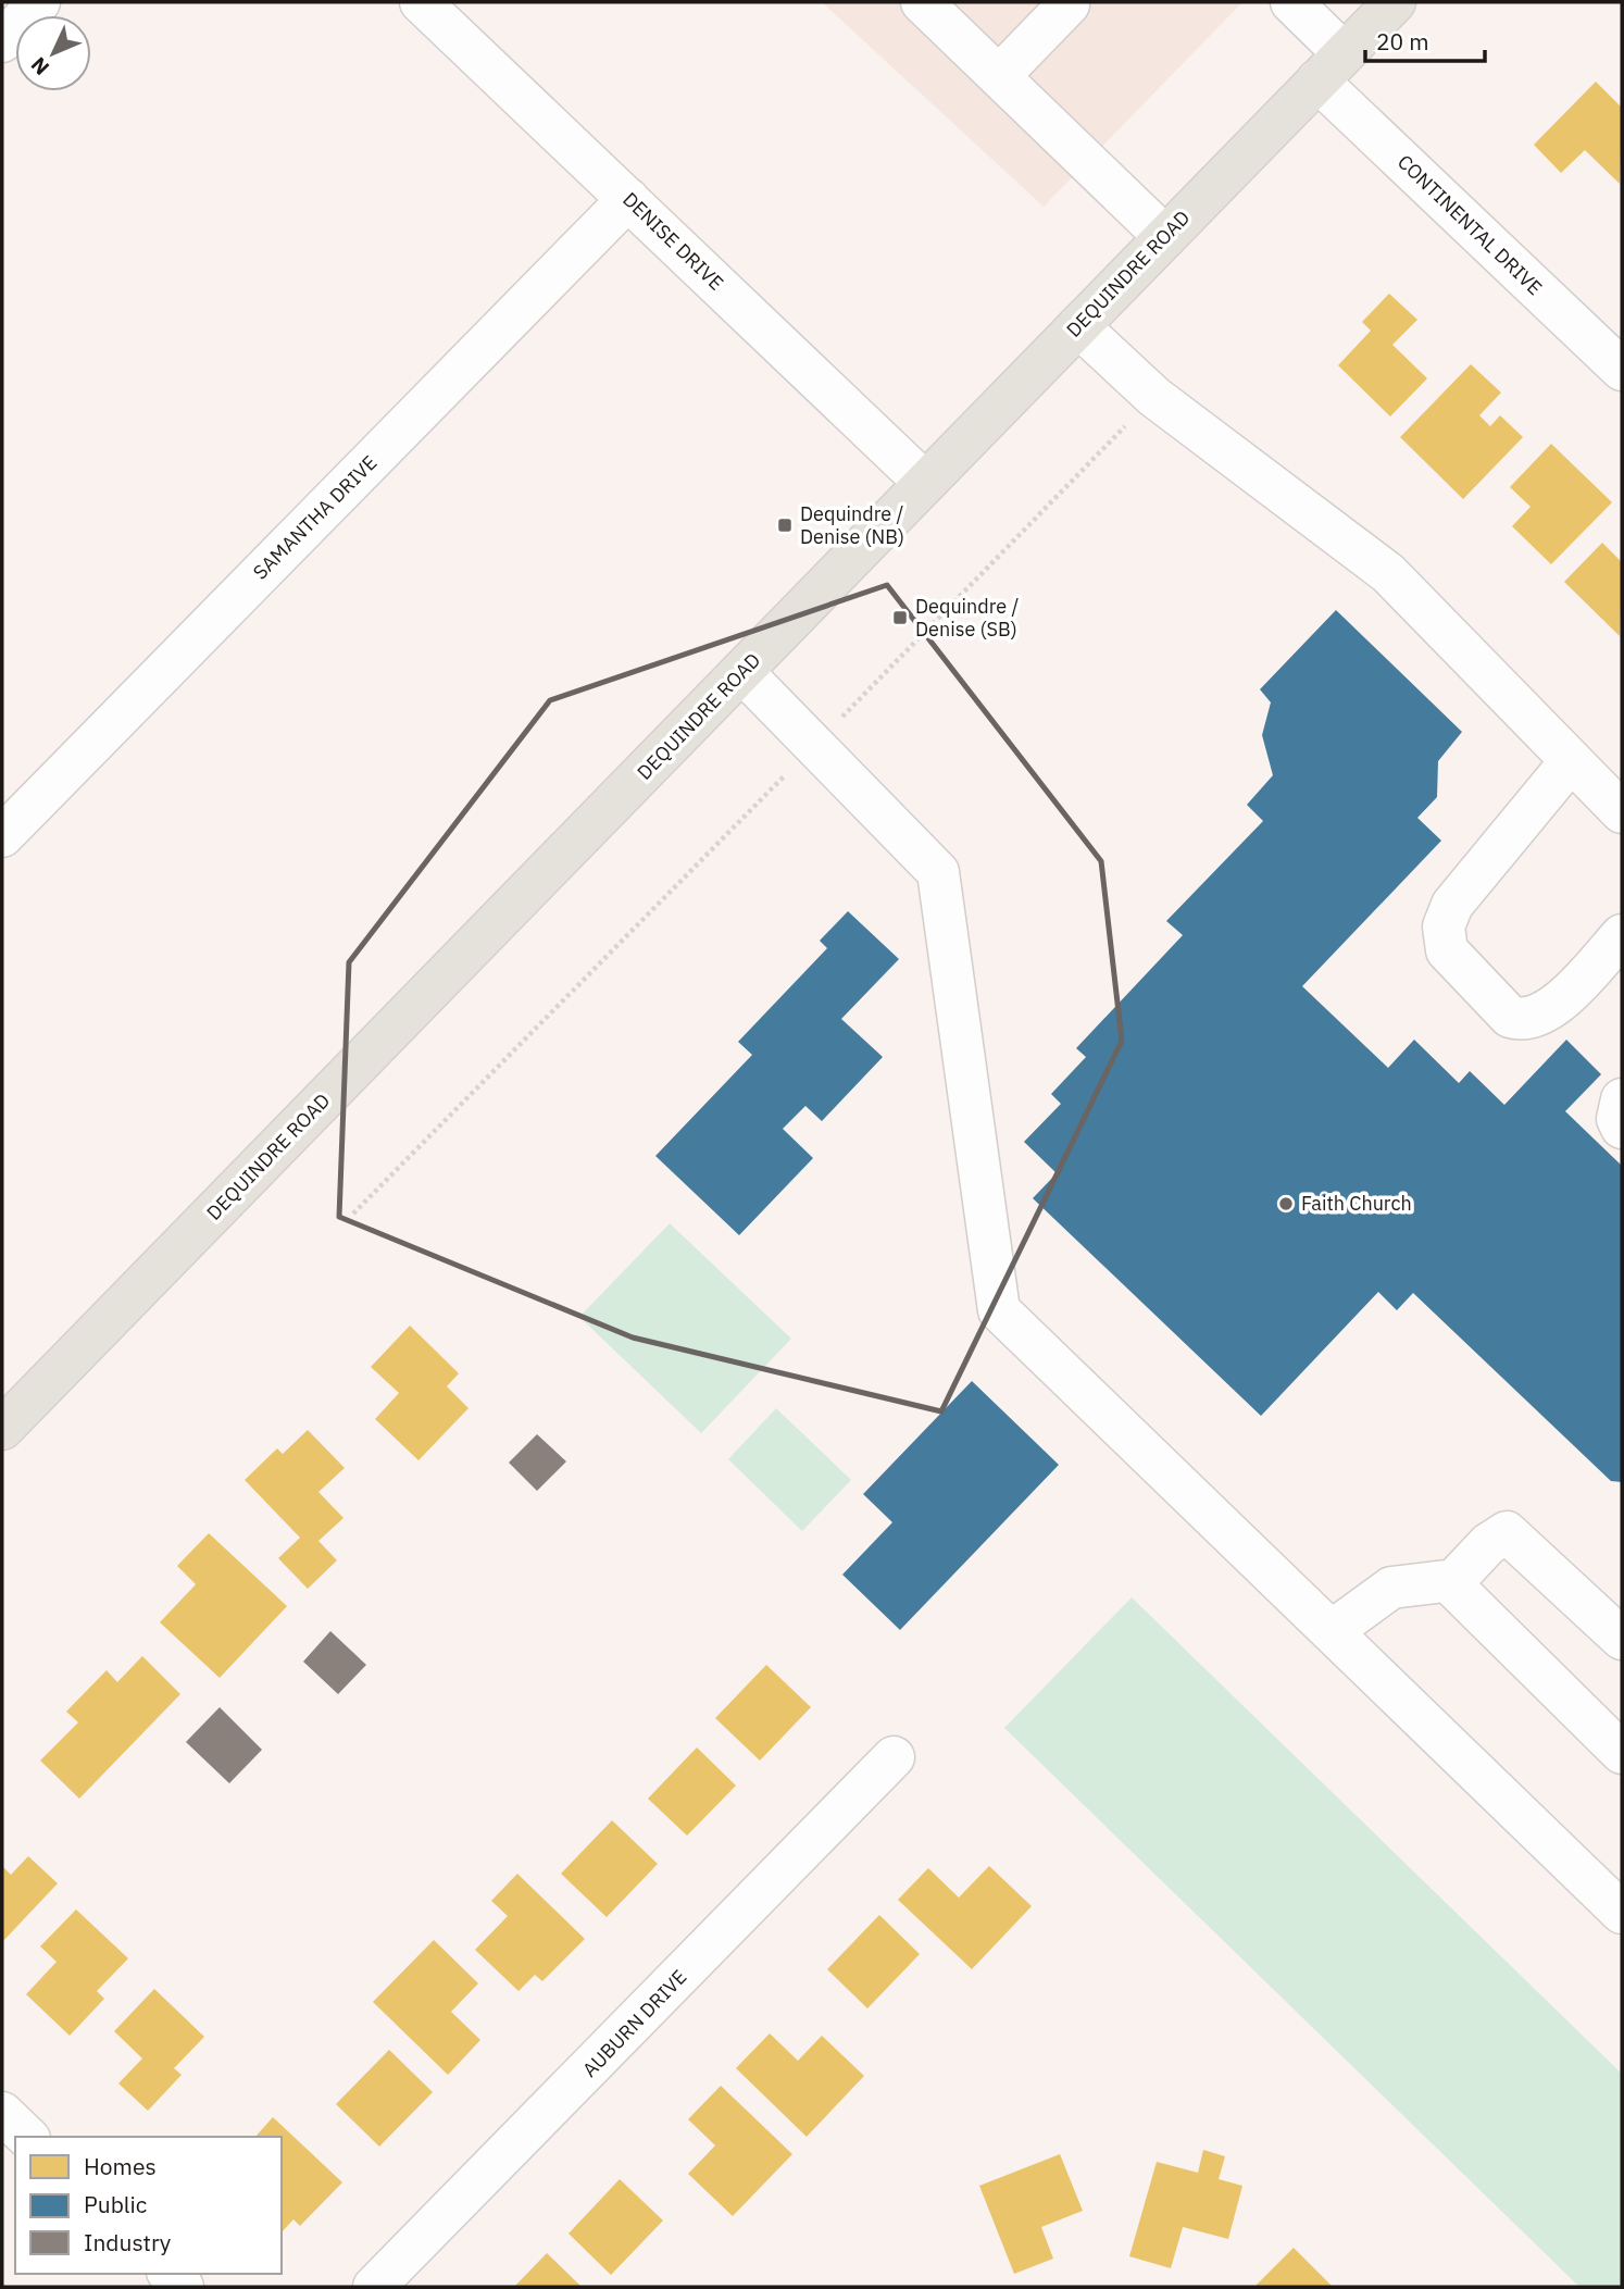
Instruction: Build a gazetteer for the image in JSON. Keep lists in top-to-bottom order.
{
  "streets": {
    "main road": ["DEQUINDRE ROAD"],
    "street": [
      "CONTINENTAL DRIVE",
      "DENISE DRIVE",
      "SAMANTHA DRIVE",
      "AUBURN DRIVE"
    ]
  },
  "crossings": [
    ["CONTINENTAL DRIVE", "DEQUINDRE ROAD"],
    ["DENISE DRIVE", "DEQUINDRE ROAD"],
    ["DENISE DRIVE", "SAMANTHA DRIVE"]
  ],
  "places": {
    "transit": ["Dequindre / Denise (NB)", "Dequindre / Denise (SB)"],
    "other": ["Faith Church"]
  },
  "legend": ["Homes", "Public", "Industry"],
  "scale_bar": "20 m",
  "north": "bottom left"
}
